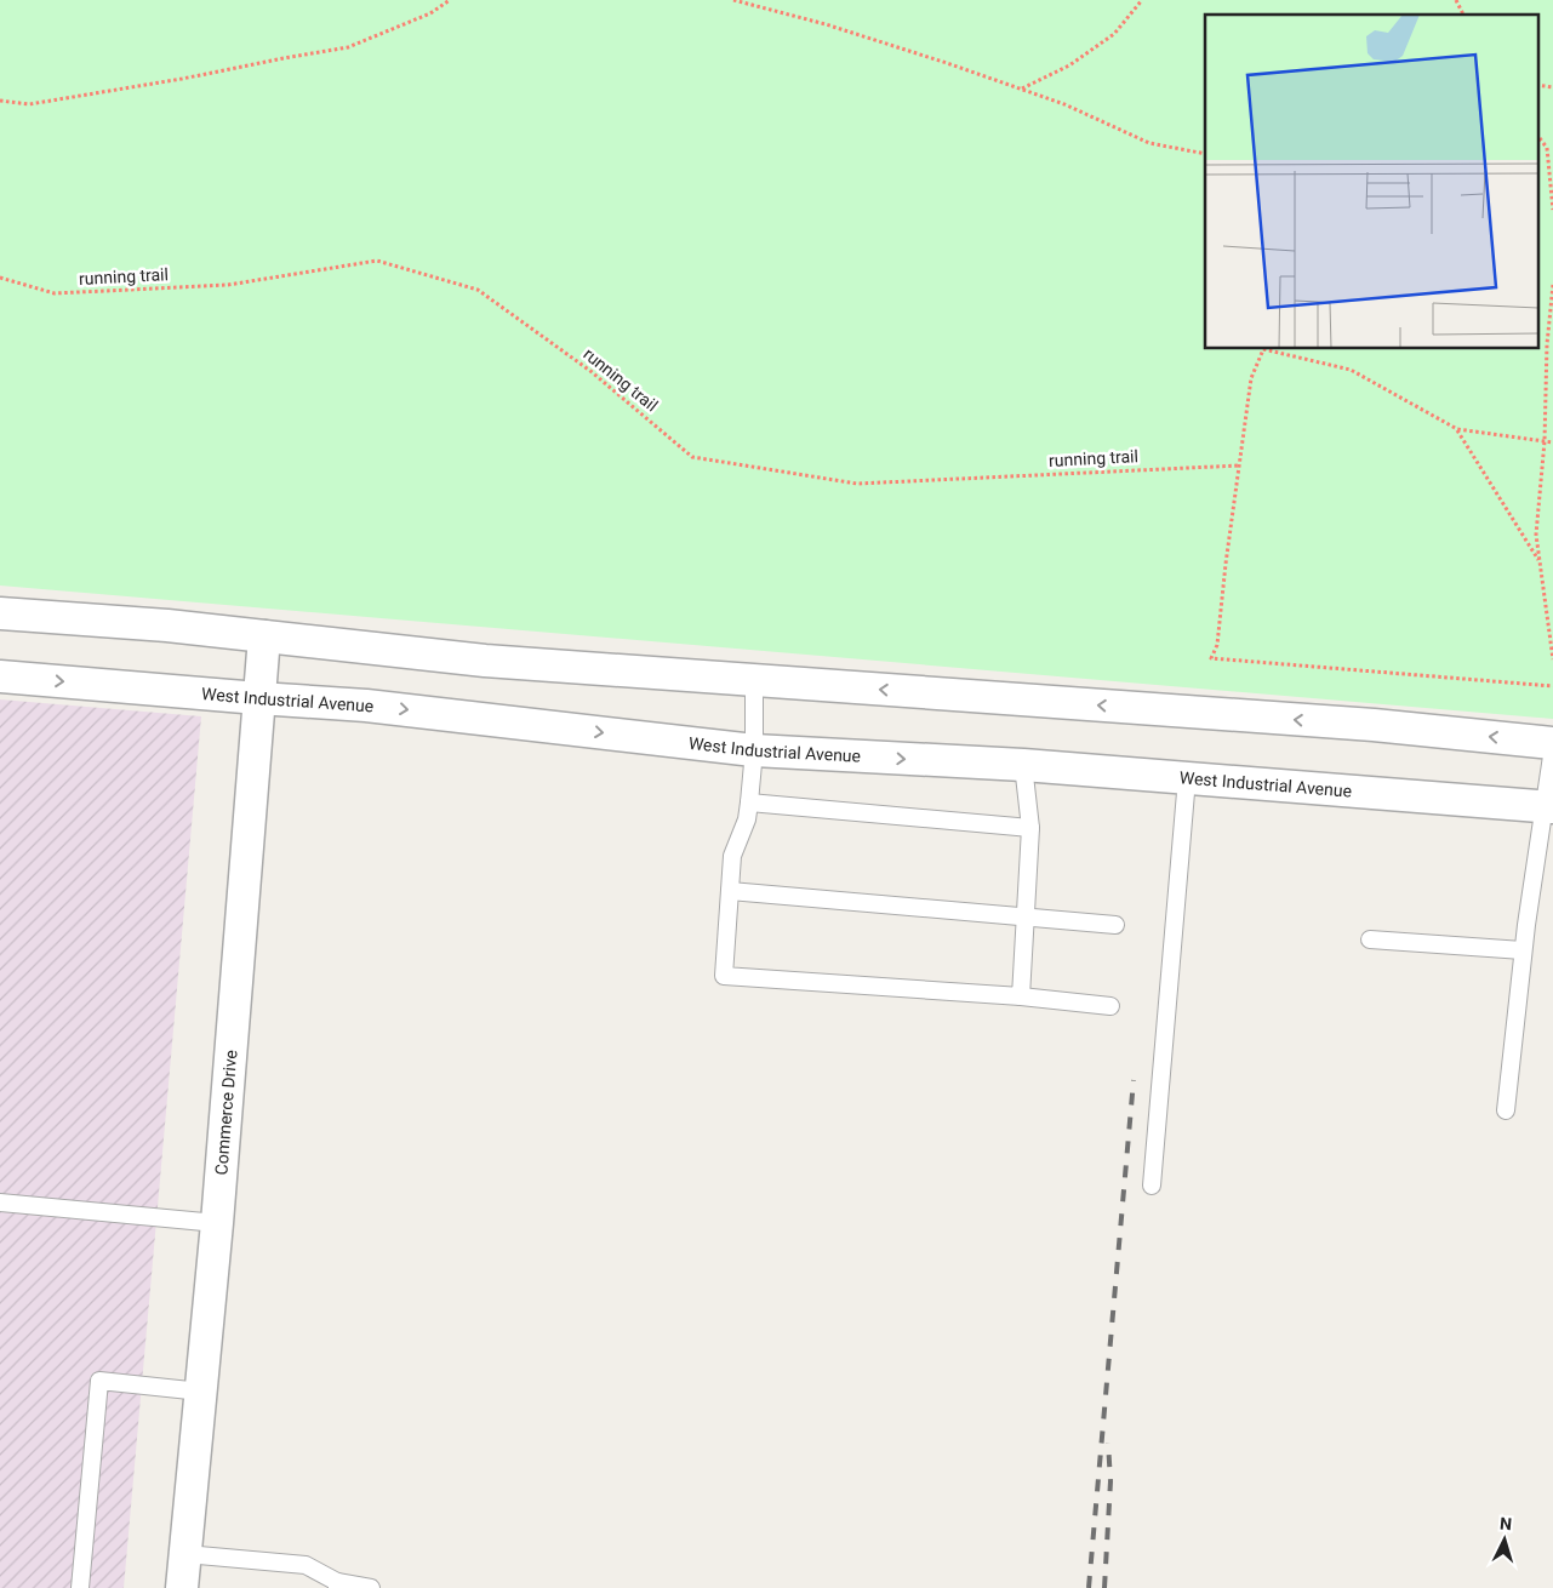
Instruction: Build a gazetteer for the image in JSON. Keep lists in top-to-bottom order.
{
  "streets": {
    "street": ["West Industrial Avenue", "Commerce Drive"],
    "path": ["running trail"]
  },
  "crossings": [
    ["West Industrial Avenue", "Commerce Drive"]
  ],
  "north": "top"
}
